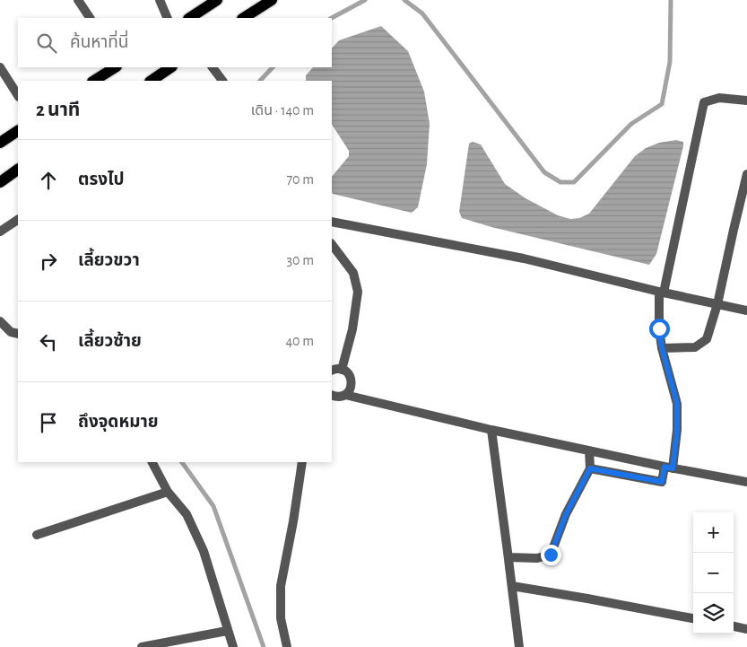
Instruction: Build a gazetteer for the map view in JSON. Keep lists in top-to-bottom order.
{
  "page": {
    "search": "ค้นหาที่นี่",
    "heading": ["2 นาที", "เดิน · 140 m"],
    "list": [
      ["ตรงไป", "70 m"],
      ["เลี้ยวขวา", "30 m"],
      ["เลี้ยวซ้าย", "40 m"],
      "ถึงจุดหมาย"
    ],
    "map_buttons": ["+", "−"]
  }
}
